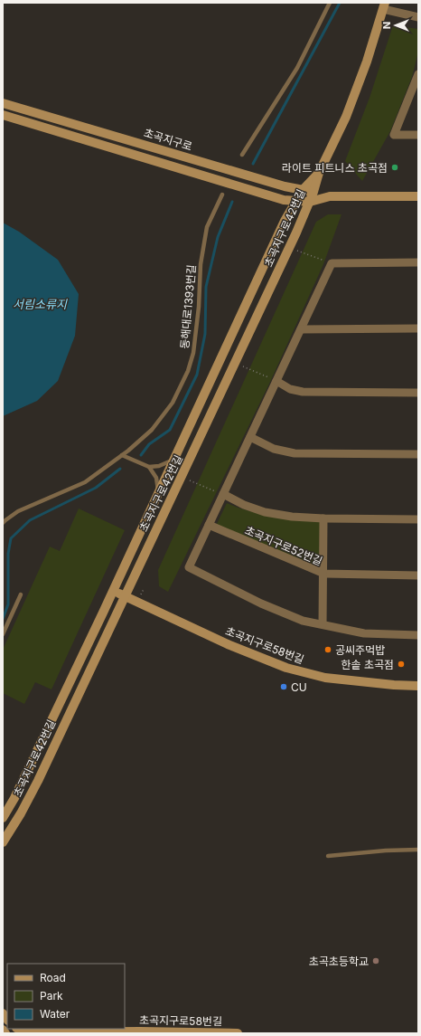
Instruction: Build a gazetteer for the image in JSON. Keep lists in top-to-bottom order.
{
  "streets": {
    "street": [
      "초곡지구로",
      "초곡지구로42번길",
      "초곡지구로52번길",
      "초곡지구로58번길"
    ],
    "lane": ["동해대로1393번길"]
  },
  "crossings": [
    ["초곡지구로", "초곡지구로42번길"],
    ["초곡지구로42번길", "초곡지구로58번길"]
  ],
  "water": ["서림소류지"],
  "places": [
    "라이트 피트니스 초곡점",
    "공씨주먹밥",
    "한솥 초곡점",
    "CU",
    "초곡초등학교"
  ],
  "legend": ["Road", "Park", "Water"],
  "north": "left"
}
